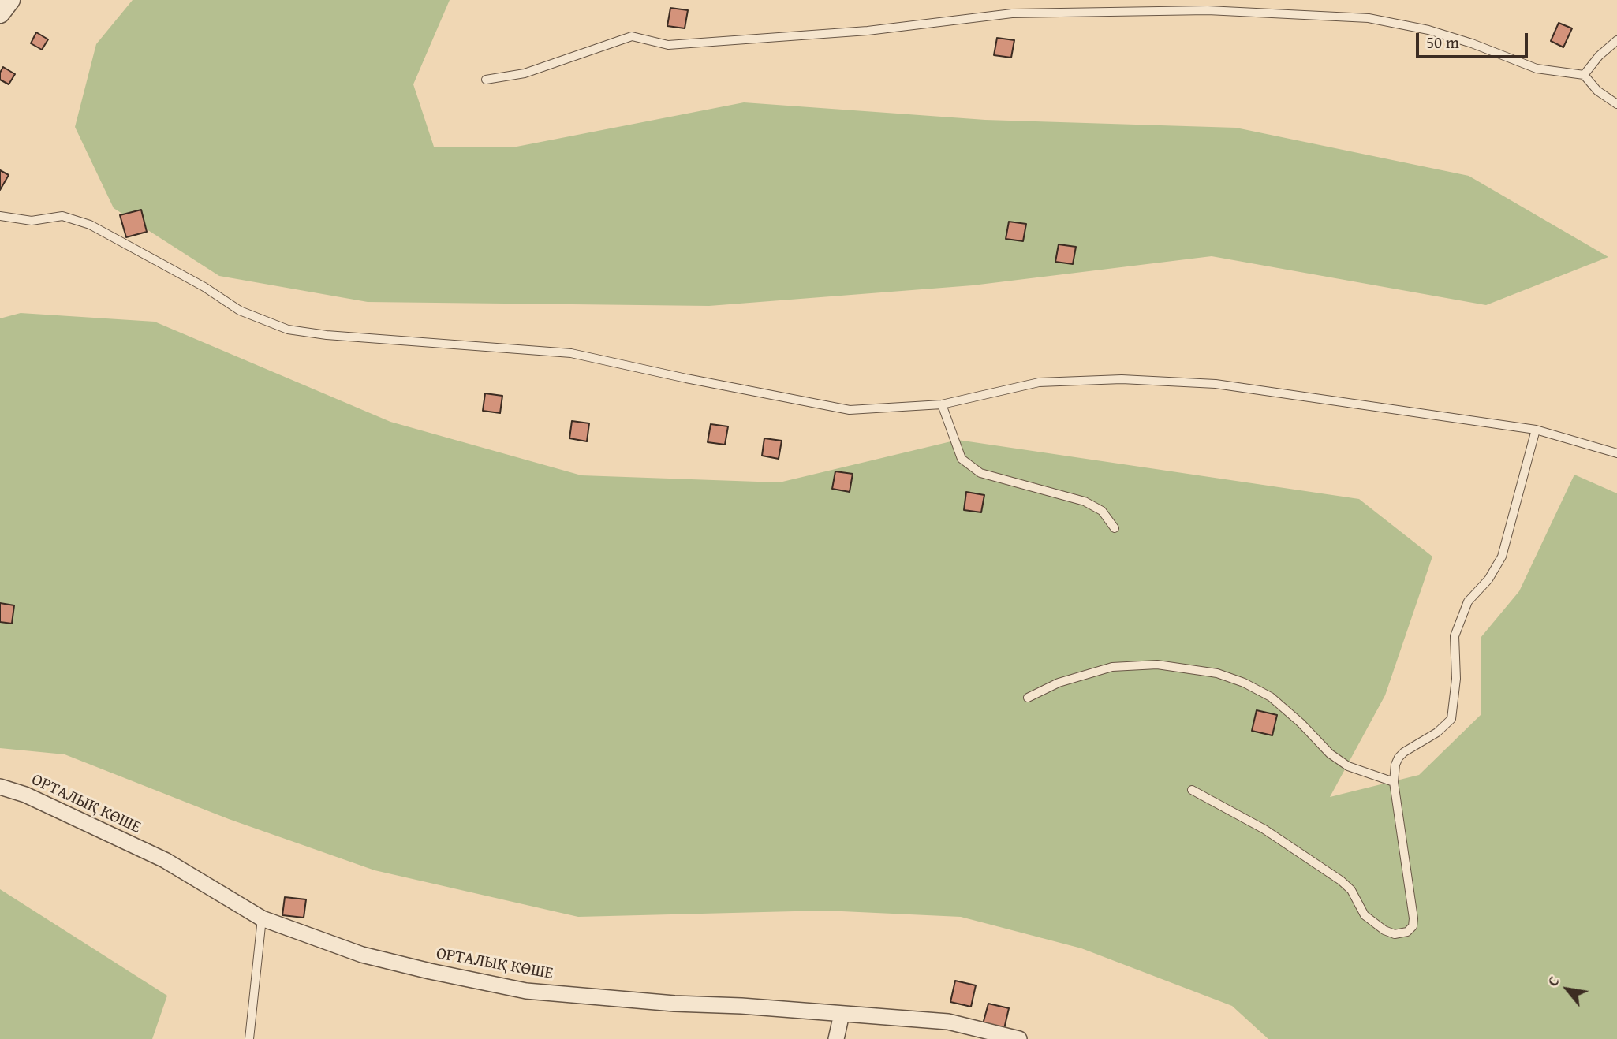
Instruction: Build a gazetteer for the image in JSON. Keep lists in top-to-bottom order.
{
  "streets": {
    "street": ["ОРТАЛЫҚ КӨШЕ"]
  },
  "scale_bar": "50 m",
  "north": "top left"
}
